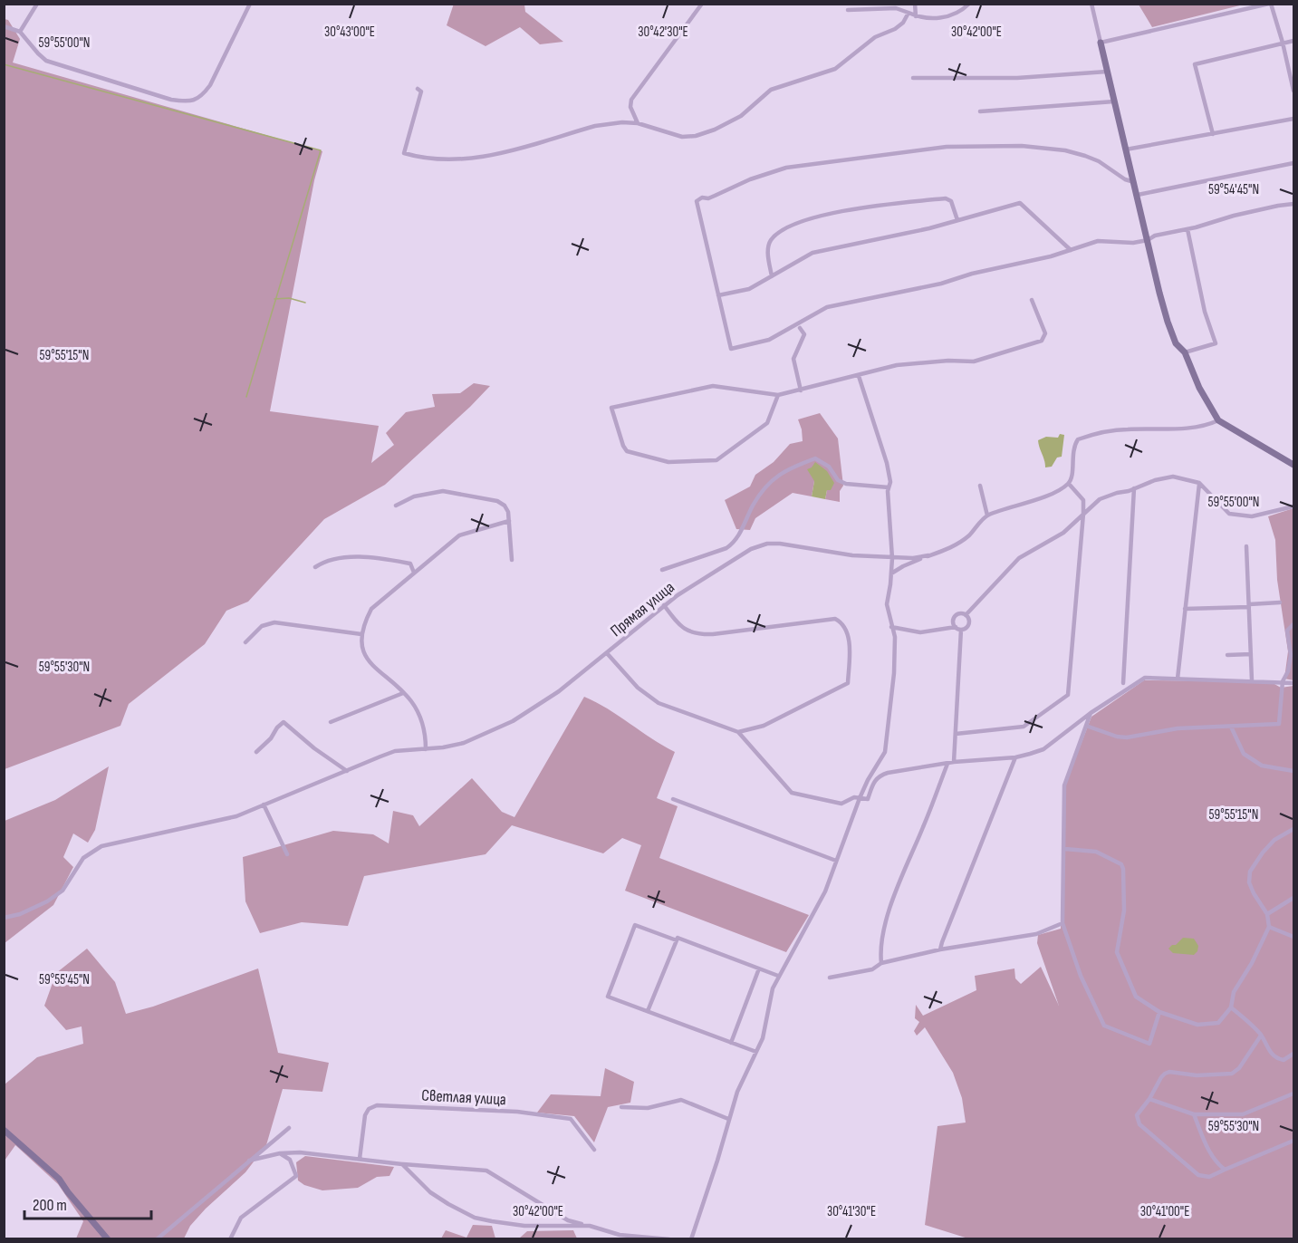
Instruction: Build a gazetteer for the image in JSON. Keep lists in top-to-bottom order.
{
  "streets": {
    "street": ["Прямая улица", "Светлая улица"]
  },
  "scale_bar": "200 m",
  "coordinates": [
    "30°43'00\"E",
    "30°42'30\"E",
    "30°42'00\"E",
    "59°55'00\"N",
    "59°54'45\"N",
    "59°55'15\"N",
    "59°55'30\"N",
    "59°55'45\"N",
    "30°41'30\"E",
    "30°41'00\"E"
  ]
}
